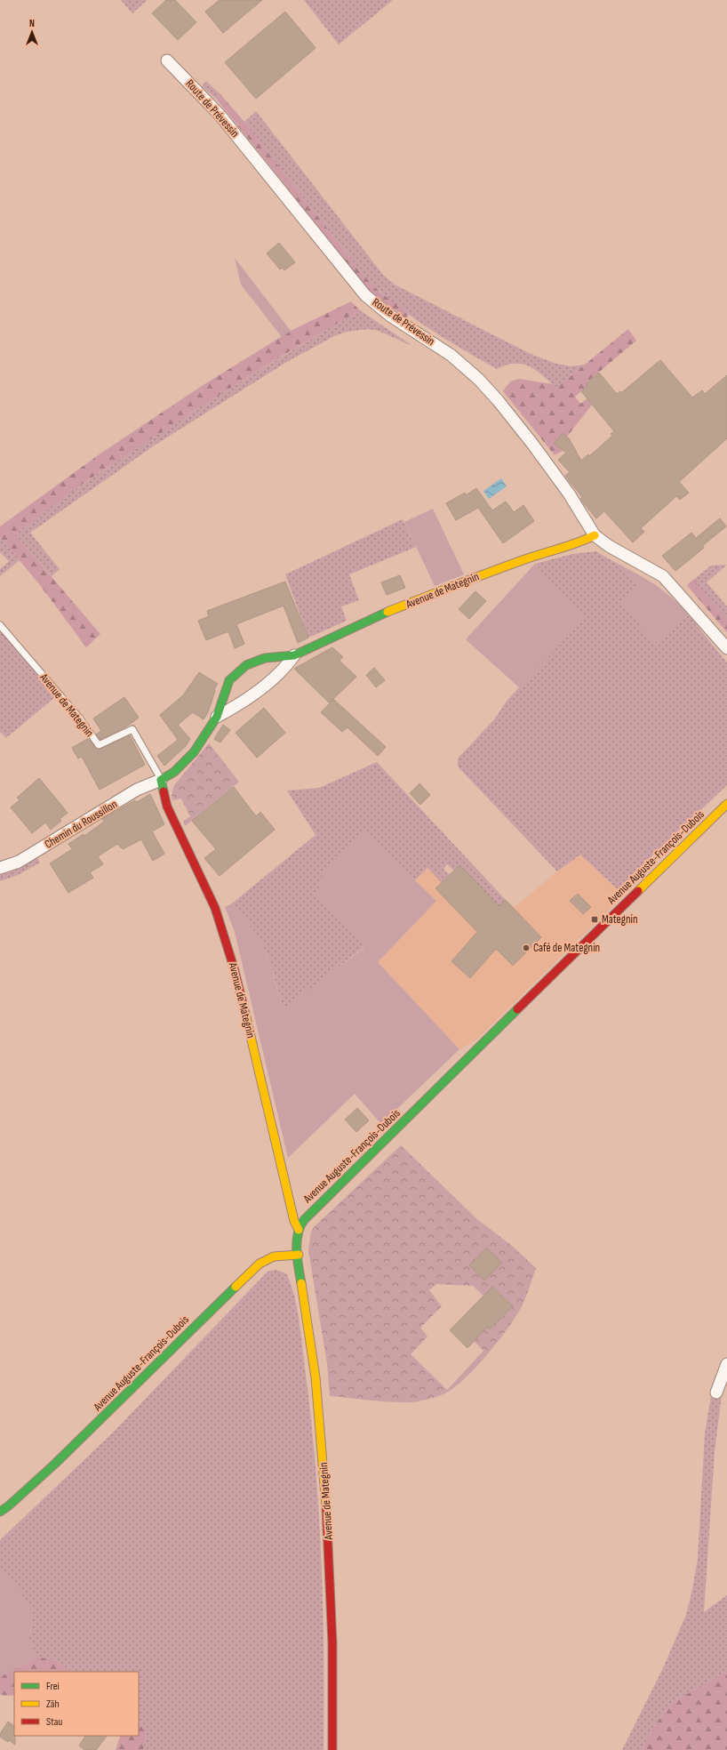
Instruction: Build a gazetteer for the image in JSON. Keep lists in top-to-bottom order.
{
  "streets": {
    "main road": ["Avenue de Mategnin", "Avenue Auguste-François-Dubois"],
    "street": ["Route de Prévessin", "Chemin du Roussillon"]
  },
  "crossings": [
    ["Route de Prévessin", "Avenue de Mategnin"],
    ["Avenue de Mategnin", "Chemin du Roussillon"],
    ["Avenue de Mategnin", "Avenue Auguste-François-Dubois"]
  ],
  "places": {
    "transit": ["Mategnin"],
    "other": ["Café de Mategnin"]
  },
  "legend": ["Frei", "Zäh", "Stau"],
  "north": "top"
}
